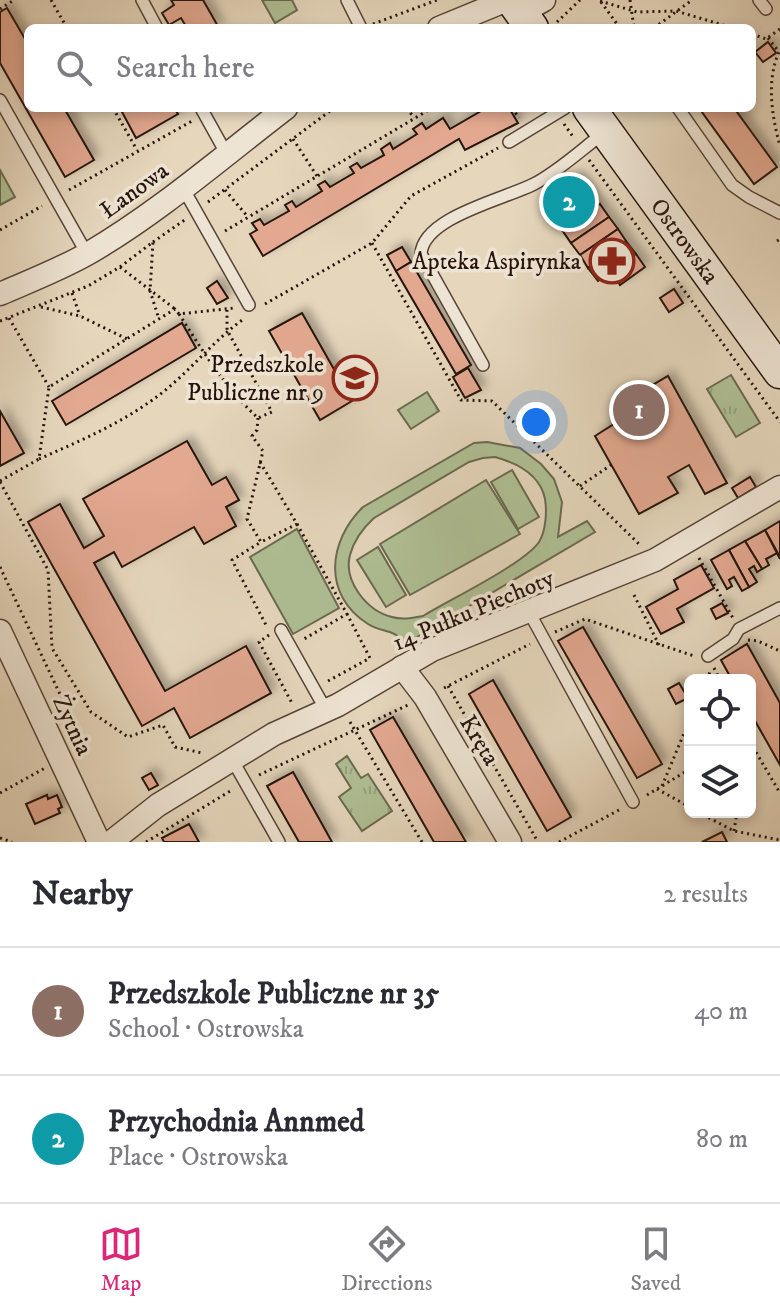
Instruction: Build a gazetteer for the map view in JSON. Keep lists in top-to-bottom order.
{
  "streets": {
    "street": [
      "Łanowa",
      "Ostrowska",
      "14 Pułku Piechoty",
      "Żytnia",
      "Kręta"
    ]
  },
  "crossings": [
    ["14 Pułku Piechoty", "Kręta"]
  ],
  "places": {
    "pharmacy": ["Apteka Aspirynka"],
    "school or university": ["Przedszkole Publiczne nr 9"]
  },
  "page": {
    "search": "Search here",
    "pins": ["2", "1"],
    "heading": ["Nearby", "2 results"],
    "list": [
      {
        "mark": "1",
        "name": "Przedszkole Publiczne nr 35",
        "note": "School · Ostrowska",
        "value": "40 m"
      },
      {
        "mark": "2",
        "name": "Przychodnia Annmed",
        "note": "Place · Ostrowska",
        "value": "80 m"
      }
    ],
    "nav": ["Map", "Directions", "Saved"]
  }
}
